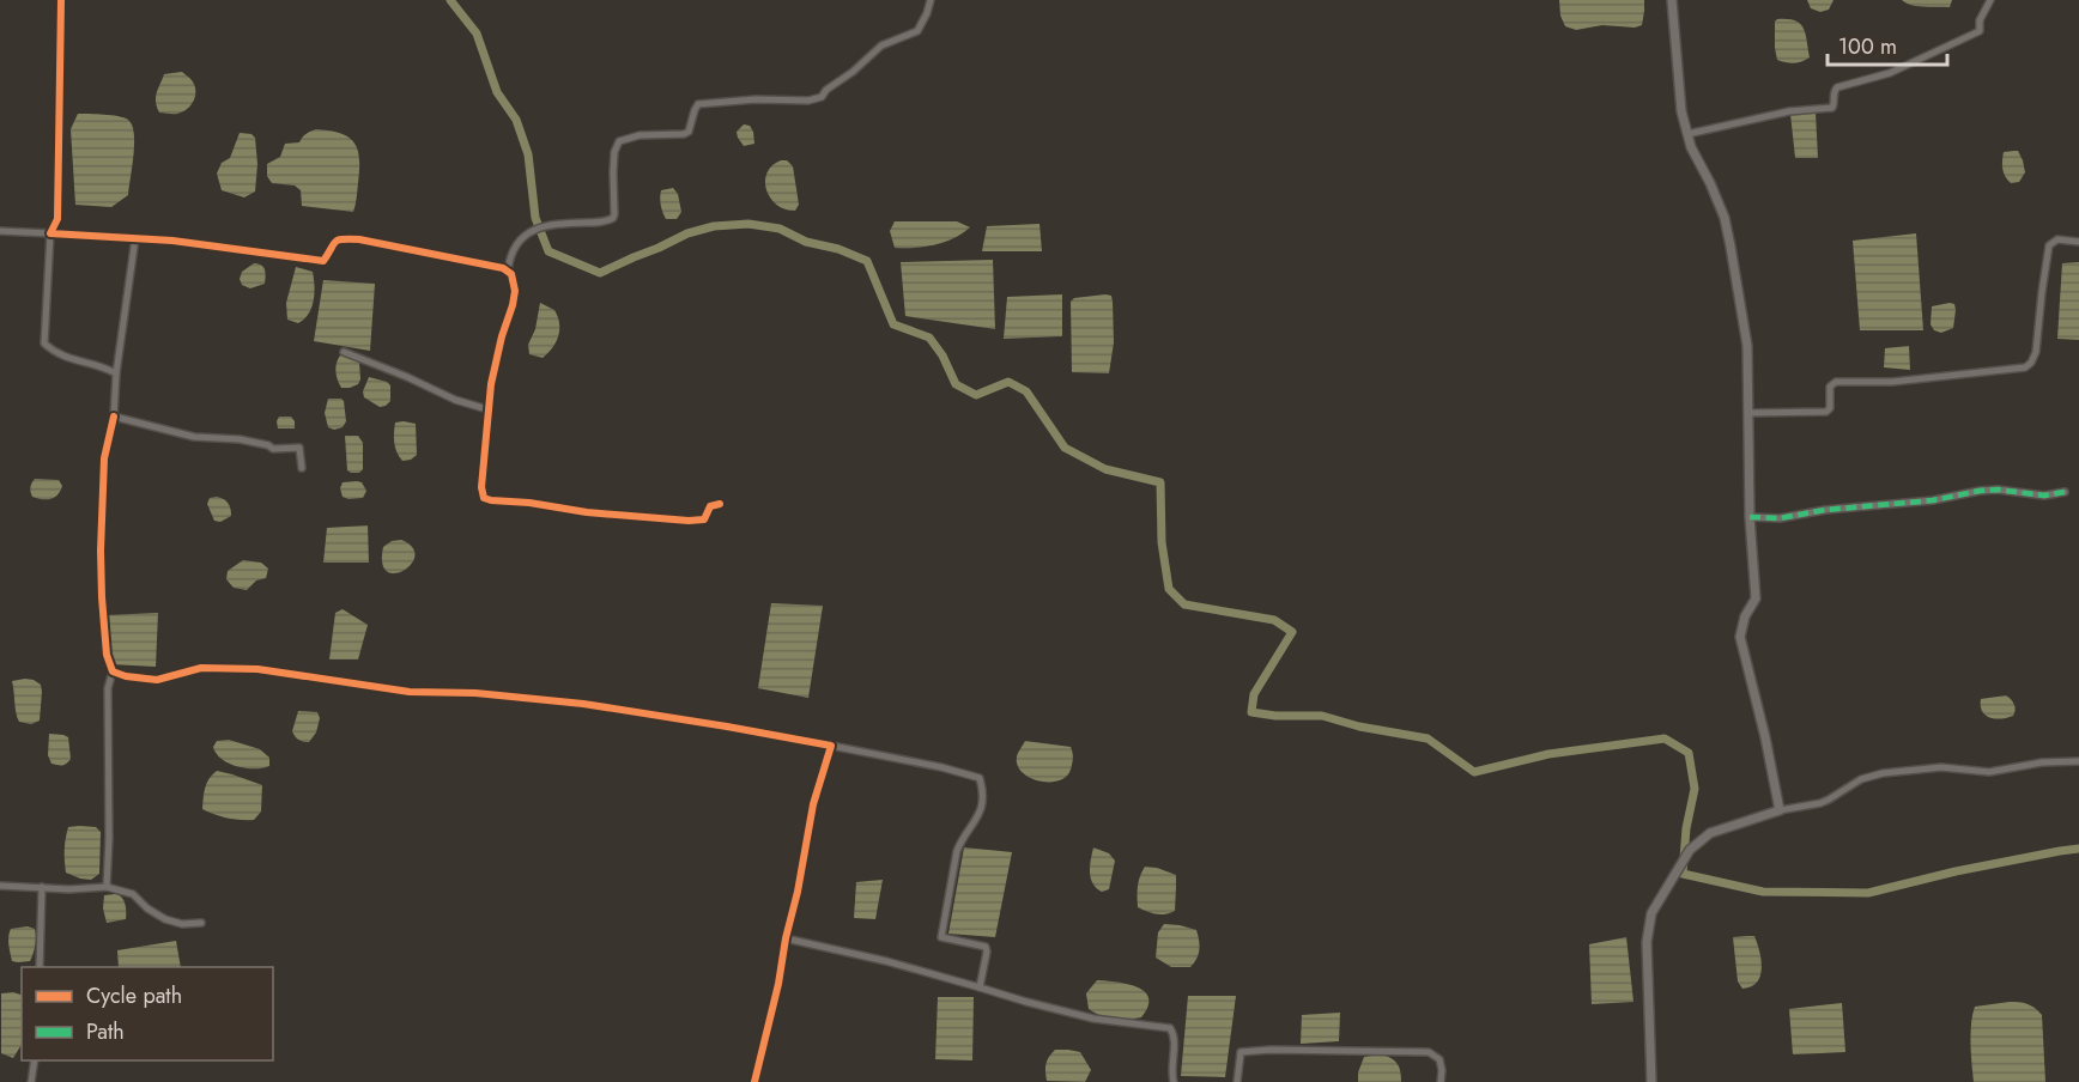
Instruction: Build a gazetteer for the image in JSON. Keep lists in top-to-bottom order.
{
  "legend": ["Cycle path", "Path"],
  "scale_bar": "100 m"
}
